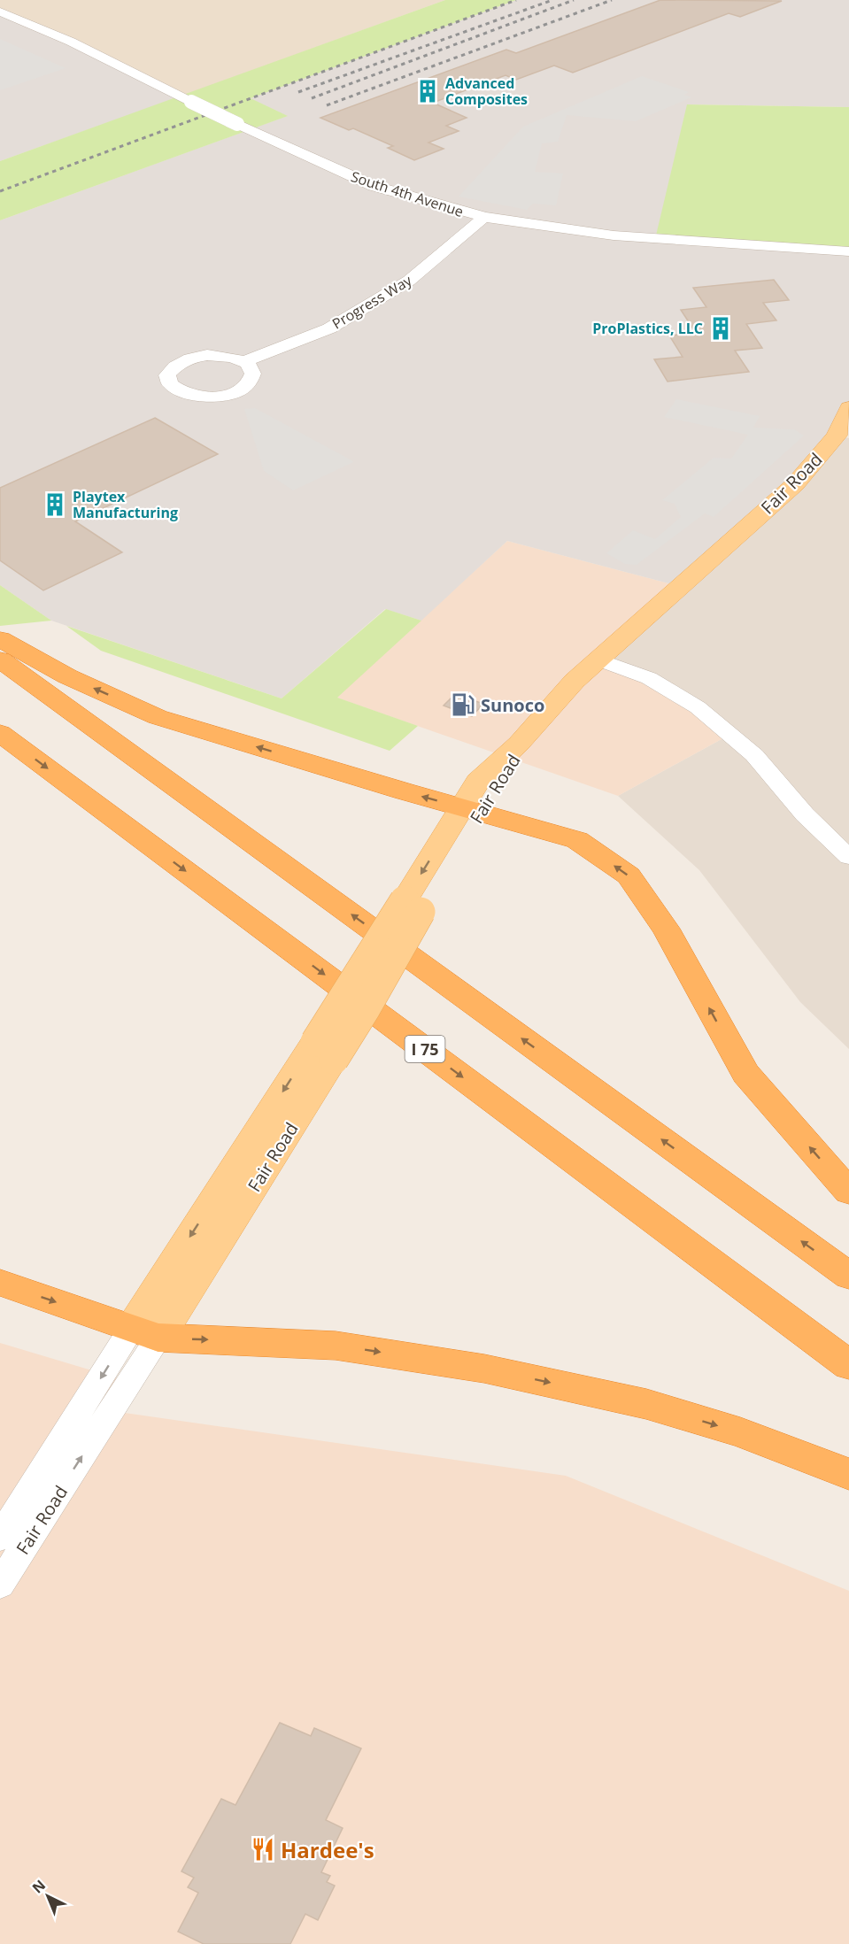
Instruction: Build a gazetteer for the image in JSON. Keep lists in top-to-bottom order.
{
  "streets": {
    "highway": ["I 75"],
    "main road": ["Fair Road"],
    "street": ["South 4th Avenue", "Progress Way"]
  },
  "crossings": [
    ["South 4th Avenue", "Progress Way"]
  ],
  "places": {
    "building": ["Advanced Composites", "ProPlastics, LLC", "Playtex Manufacturing"],
    "fuel station": ["Sunoco"],
    "restaurant": ["Hardee's"]
  },
  "north": "top left"
}
